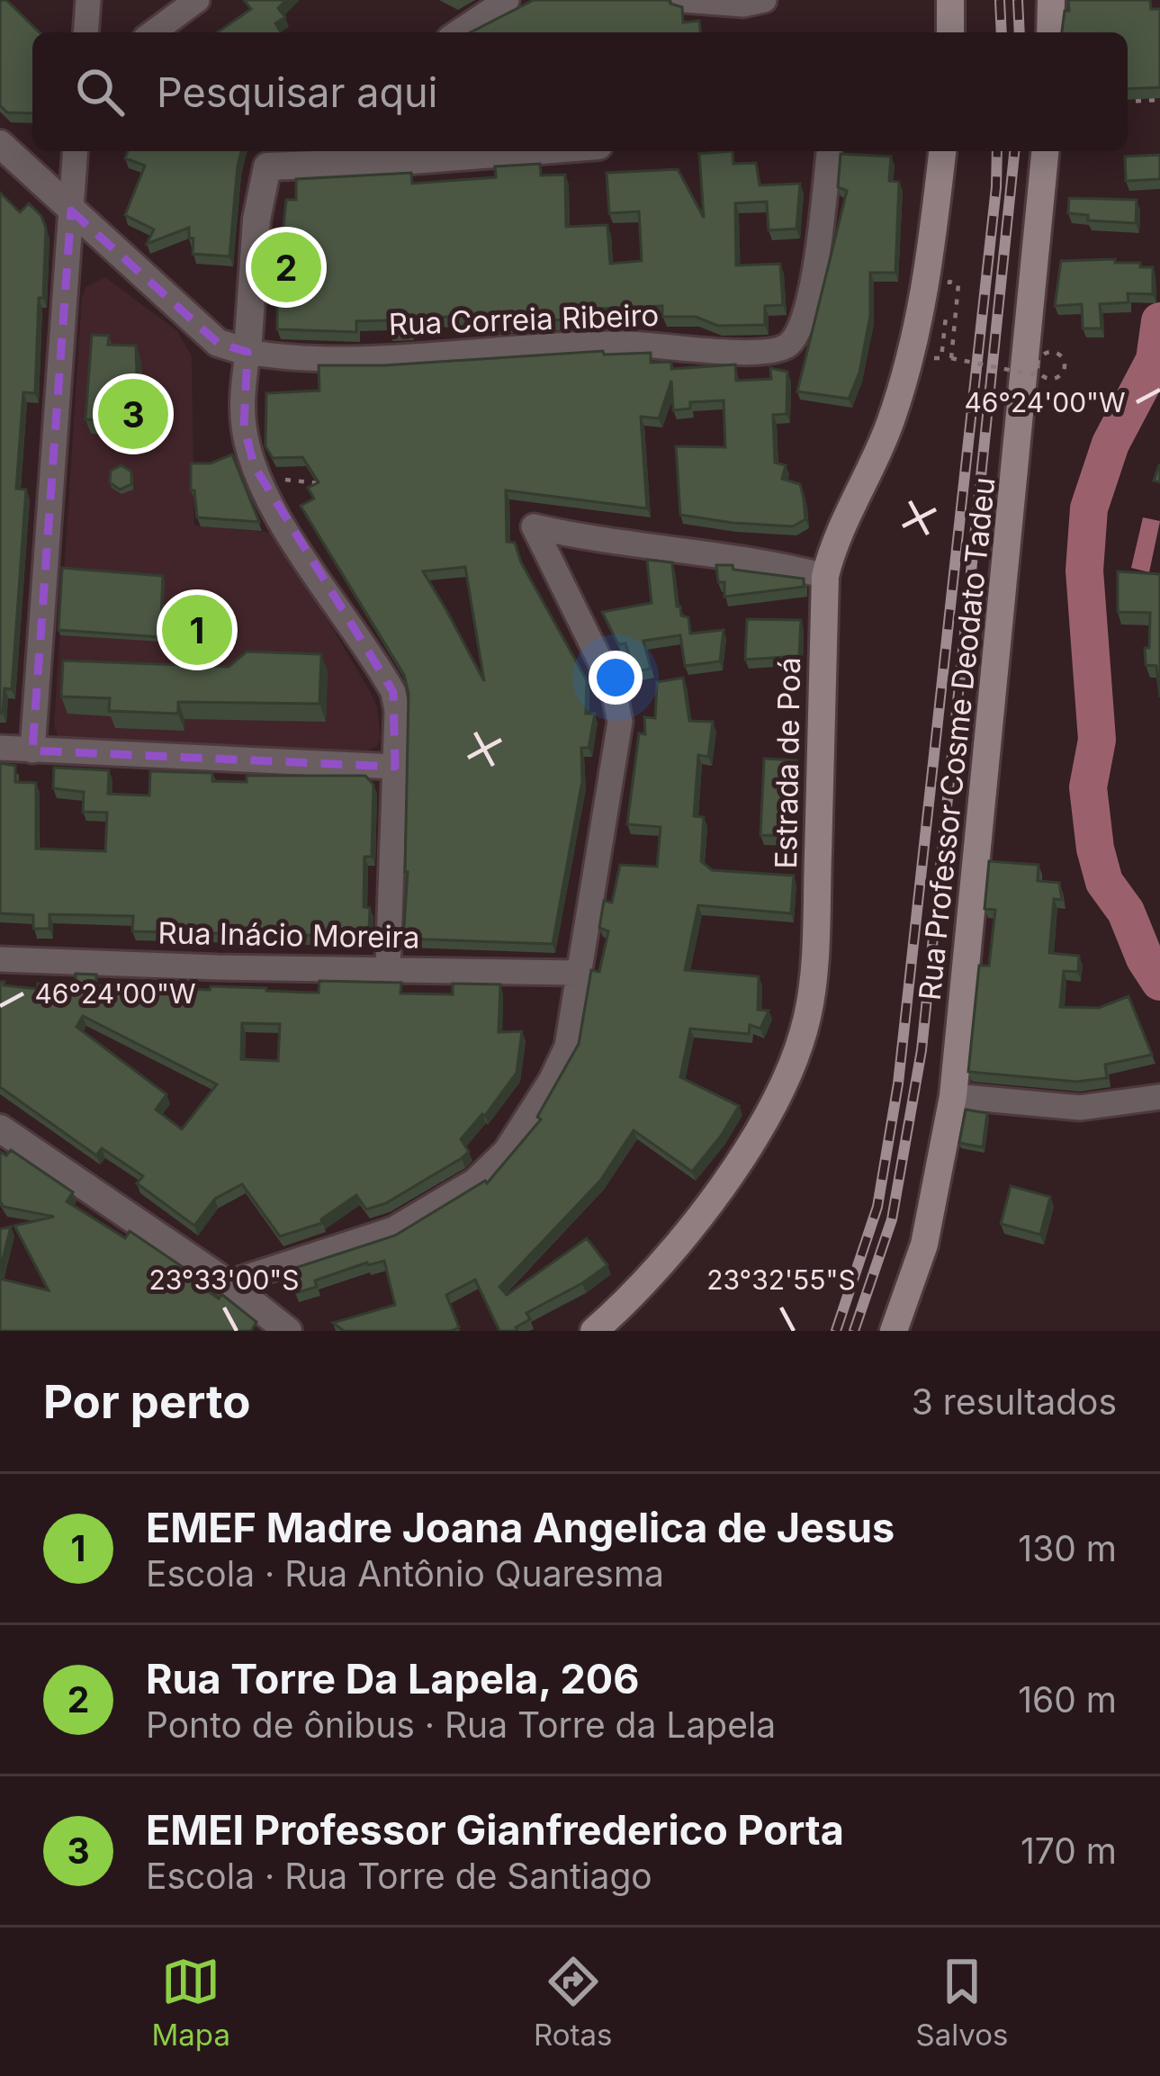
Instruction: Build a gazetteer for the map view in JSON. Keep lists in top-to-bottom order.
{
  "streets": {
    "main road": ["Rua Professor Cosme Deodato Tadeu", "Estrada de Poá"],
    "street": ["Rua Correia Ribeiro", "Rua Inácio Moreira"]
  },
  "page": {
    "search": "Pesquisar aqui",
    "pins": ["2", "3", "1"],
    "heading": ["Por perto", "3 resultados"],
    "list": [
      {
        "mark": "1",
        "name": "EMEF Madre Joana Angelica de Jesus",
        "note": "Escola · Rua Antônio Quaresma",
        "value": "130 m"
      },
      {
        "mark": "2",
        "name": "Rua Torre Da Lapela, 206",
        "note": "Ponto de ônibus · Rua Torre da Lapela",
        "value": "160 m"
      },
      {
        "mark": "3",
        "name": "EMEI Professor Gianfrederico Porta",
        "note": "Escola · Rua Torre de Santiago",
        "value": "170 m"
      }
    ],
    "nav": ["Mapa", "Rotas", "Salvos"]
  },
  "coordinates": ["46°24'00\"W", "23°33'00\"S", "23°32'55\"S"]
}
